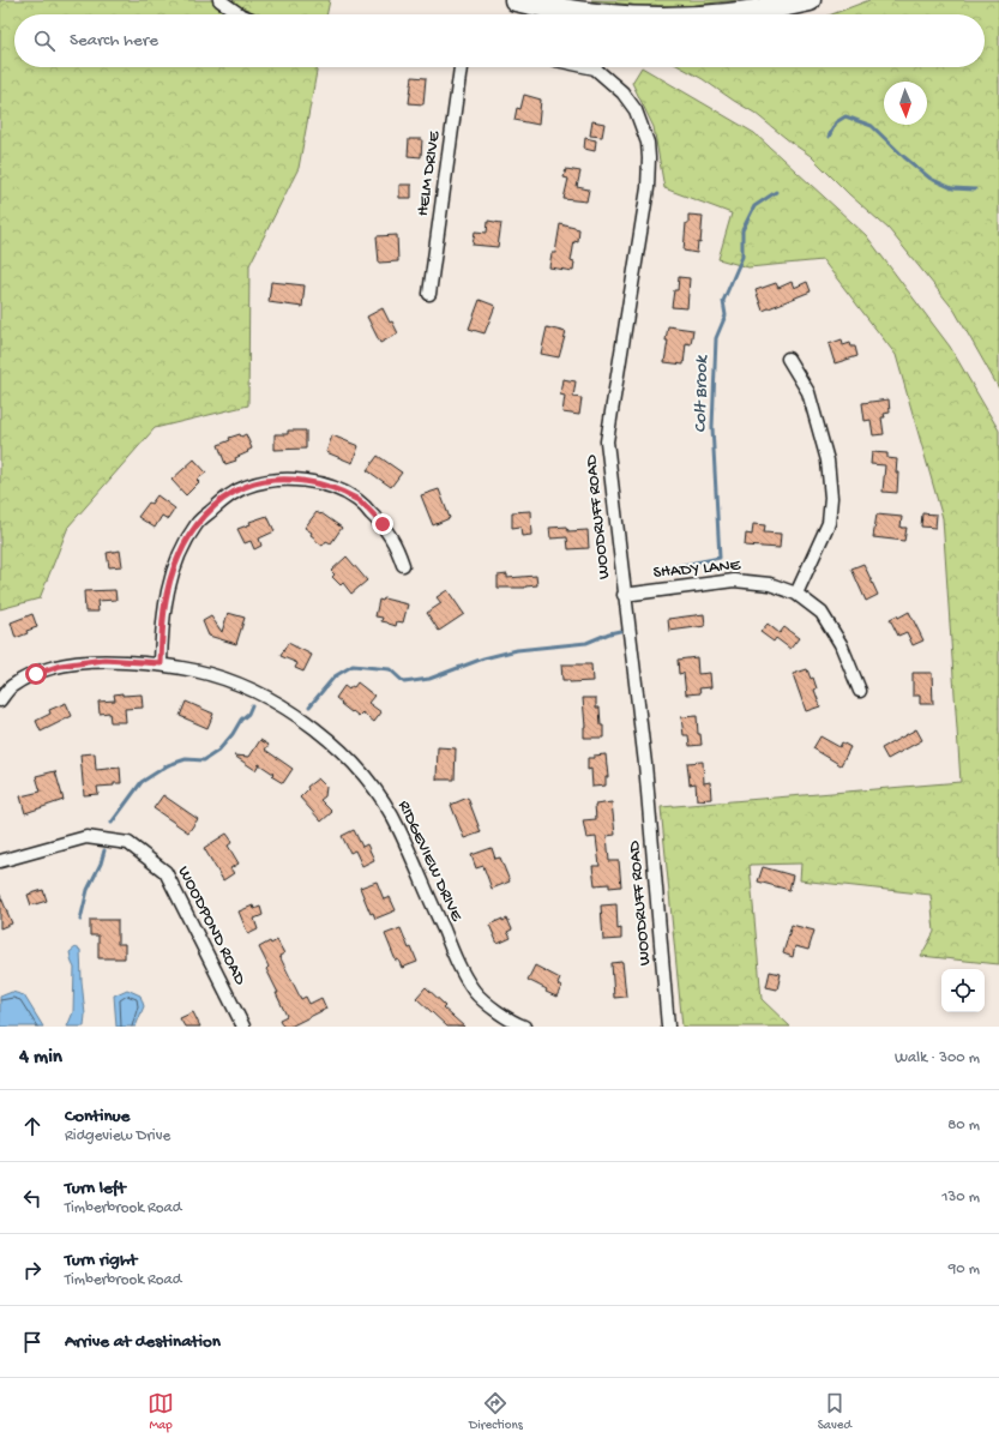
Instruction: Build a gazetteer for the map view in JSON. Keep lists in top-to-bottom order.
{
  "streets": {
    "street": [
      "HELM DRIVE",
      "WOODRUFF ROAD",
      "SHADY LANE",
      "RIDGEVIEW DRIVE",
      "WOODPOND ROAD"
    ]
  },
  "crossings": [
    ["WOODRUFF ROAD", "SHADY LANE"]
  ],
  "water": ["Colt Brook"],
  "north": "bottom",
  "page": {
    "search": "Search here",
    "heading": ["4 min", "Walk · 300 m"],
    "list": [
      ["Continue", "Ridgeview Drive", "80 m"],
      ["Turn left", "Timberbrook Road", "130 m"],
      ["Turn right", "Timberbrook Road", "90 m"],
      "Arrive at destination"
    ],
    "nav": ["Map", "Directions", "Saved"]
  }
}
